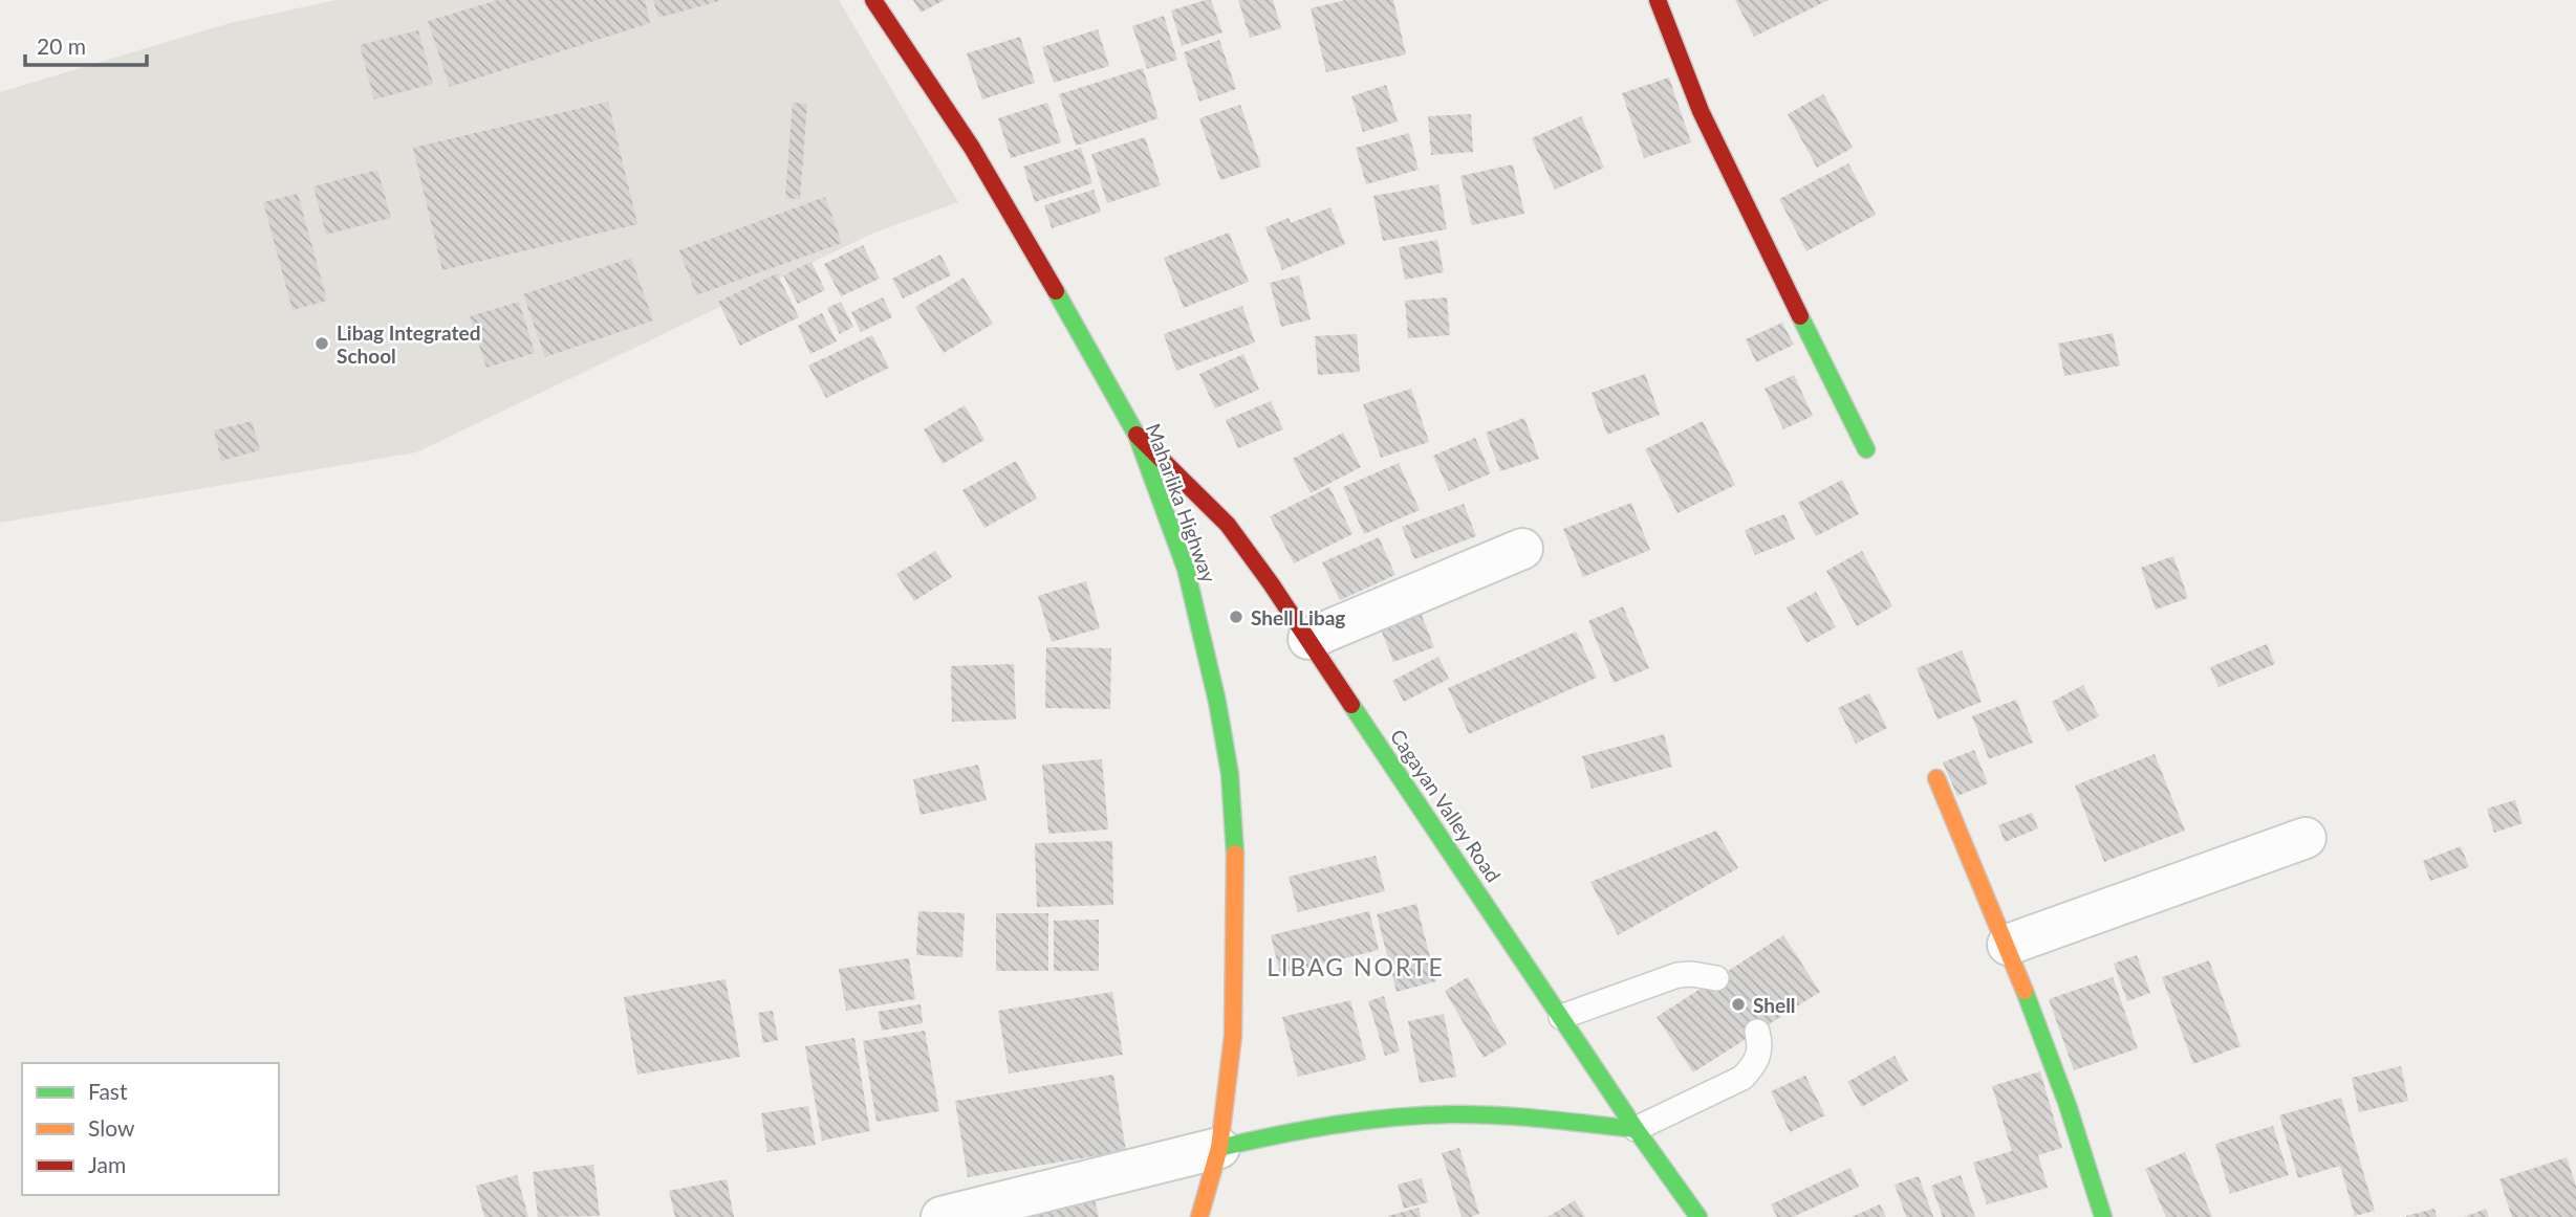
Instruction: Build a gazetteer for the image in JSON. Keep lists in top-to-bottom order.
{
  "streets": {
    "main road": ["Maharlika Highway", "Cagayan Valley Road"]
  },
  "crossings": [
    ["Maharlika Highway", "Cagayan Valley Road"]
  ],
  "districts": ["LIBAG NORTE"],
  "places": ["Libag Integrated School", "Shell Libag", "Shell"],
  "legend": ["Fast", "Slow", "Jam"],
  "scale_bar": "20 m"
}
